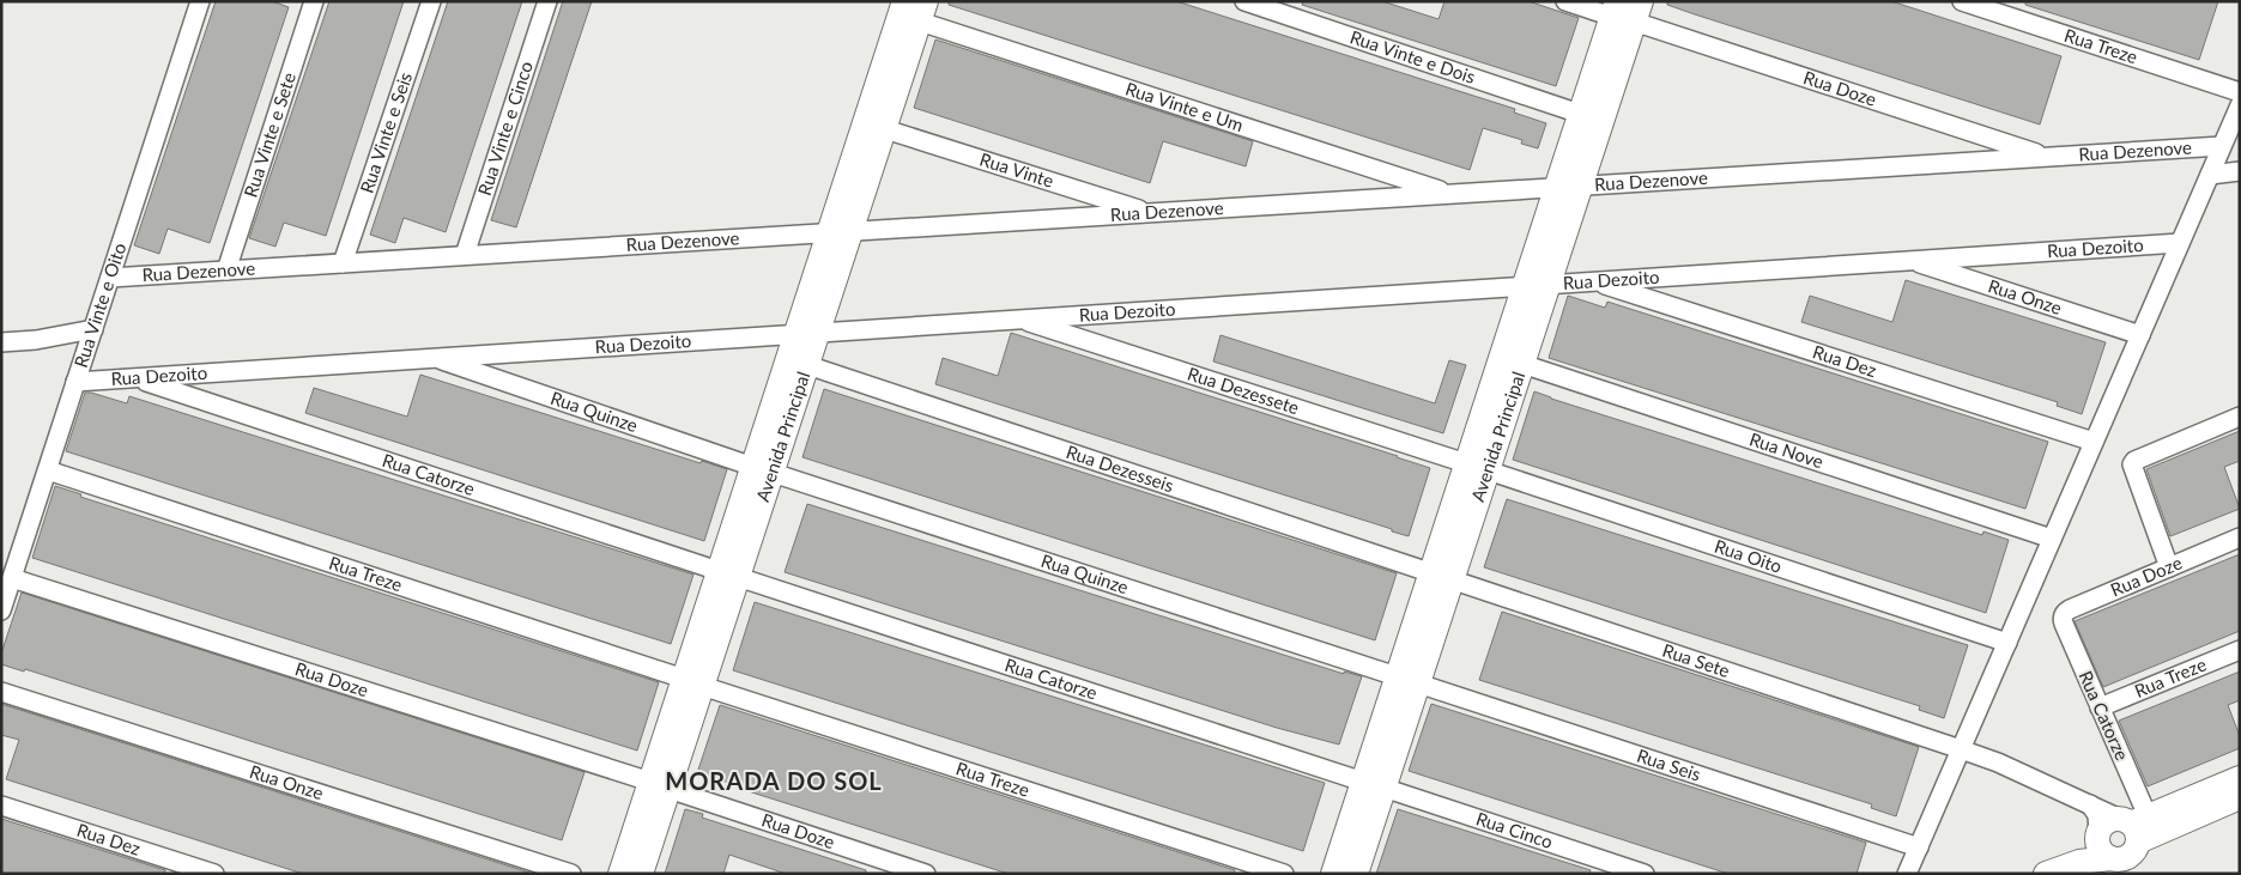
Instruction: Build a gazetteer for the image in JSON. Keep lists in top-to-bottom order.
{
  "streets": {
    "street": [
      "Rua Treze",
      "Rua Vinte e Dois",
      "Rua Doze",
      "Rua Vinte e Um",
      "Rua Vinte e Cinco",
      "Rua Vinte e Seis",
      "Rua Vinte e Sete",
      "Rua Dezenove",
      "Rua Vinte",
      "Rua Dezoito",
      "Rua Onze",
      "Rua Vinte e Oito",
      "Rua Dez",
      "Rua Dezessete",
      "Rua Quinze",
      "Avenida Principal",
      "Rua Nove",
      "Rua Dezesseis",
      "Rua Catorze",
      "Rua Oito",
      "Rua Sete",
      "Rua Seis",
      "Rua Cinco"
    ]
  },
  "crossings": [
    ["Rua Treze", "Rua Vinte e Oito"],
    ["Rua Treze", "Avenida Principal"],
    ["Rua Treze", "Rua Catorze"],
    ["Rua Vinte e Dois", "Avenida Principal"],
    ["Rua Doze", "Rua Dezenove"],
    ["Rua Doze", "Rua Vinte e Oito"],
    ["Rua Doze", "Avenida Principal"],
    ["Rua Doze", "Rua Catorze"],
    ["Rua Vinte e Um", "Rua Dezenove"],
    ["Rua Vinte e Um", "Avenida Principal"],
    ["Rua Vinte e Cinco", "Rua Dezenove"],
    ["Rua Vinte e Seis", "Rua Dezenove"],
    ["Rua Vinte e Sete", "Rua Dezenove"],
    ["Rua Dezenove", "Rua Vinte"],
    ["Rua Dezenove", "Rua Vinte e Oito"],
    ["Rua Dezenove", "Avenida Principal"],
    ["Rua Vinte", "Avenida Principal"],
    ["Rua Dezoito", "Rua Onze"],
    ["Rua Dezoito", "Rua Vinte e Oito"],
    ["Rua Dezoito", "Rua Dez"],
    ["Rua Dezoito", "Rua Dezessete"],
    ["Rua Dezoito", "Rua Quinze"],
    ["Rua Dezoito", "Avenida Principal"],
    ["Rua Dezoito", "Rua Catorze"],
    ["Rua Dezessete", "Avenida Principal"],
    ["Rua Dezessete", "Rua Oito"],
    ["Rua Quinze", "Avenida Principal"],
    ["Rua Quinze", "Rua Seis"],
    ["Avenida Principal", "Rua Nove"],
    ["Avenida Principal", "Rua Dezesseis"],
    ["Avenida Principal", "Rua Catorze"],
    ["Avenida Principal", "Rua Oito"],
    ["Avenida Principal", "Rua Sete"],
    ["Avenida Principal", "Rua Seis"],
    ["Avenida Principal", "Rua Cinco"],
    ["Rua Dezesseis", "Rua Sete"],
    ["Rua Catorze", "Rua Sete"],
    ["Rua Catorze", "Rua Cinco"]
  ],
  "districts": ["MORADA DO SOL"]
}
